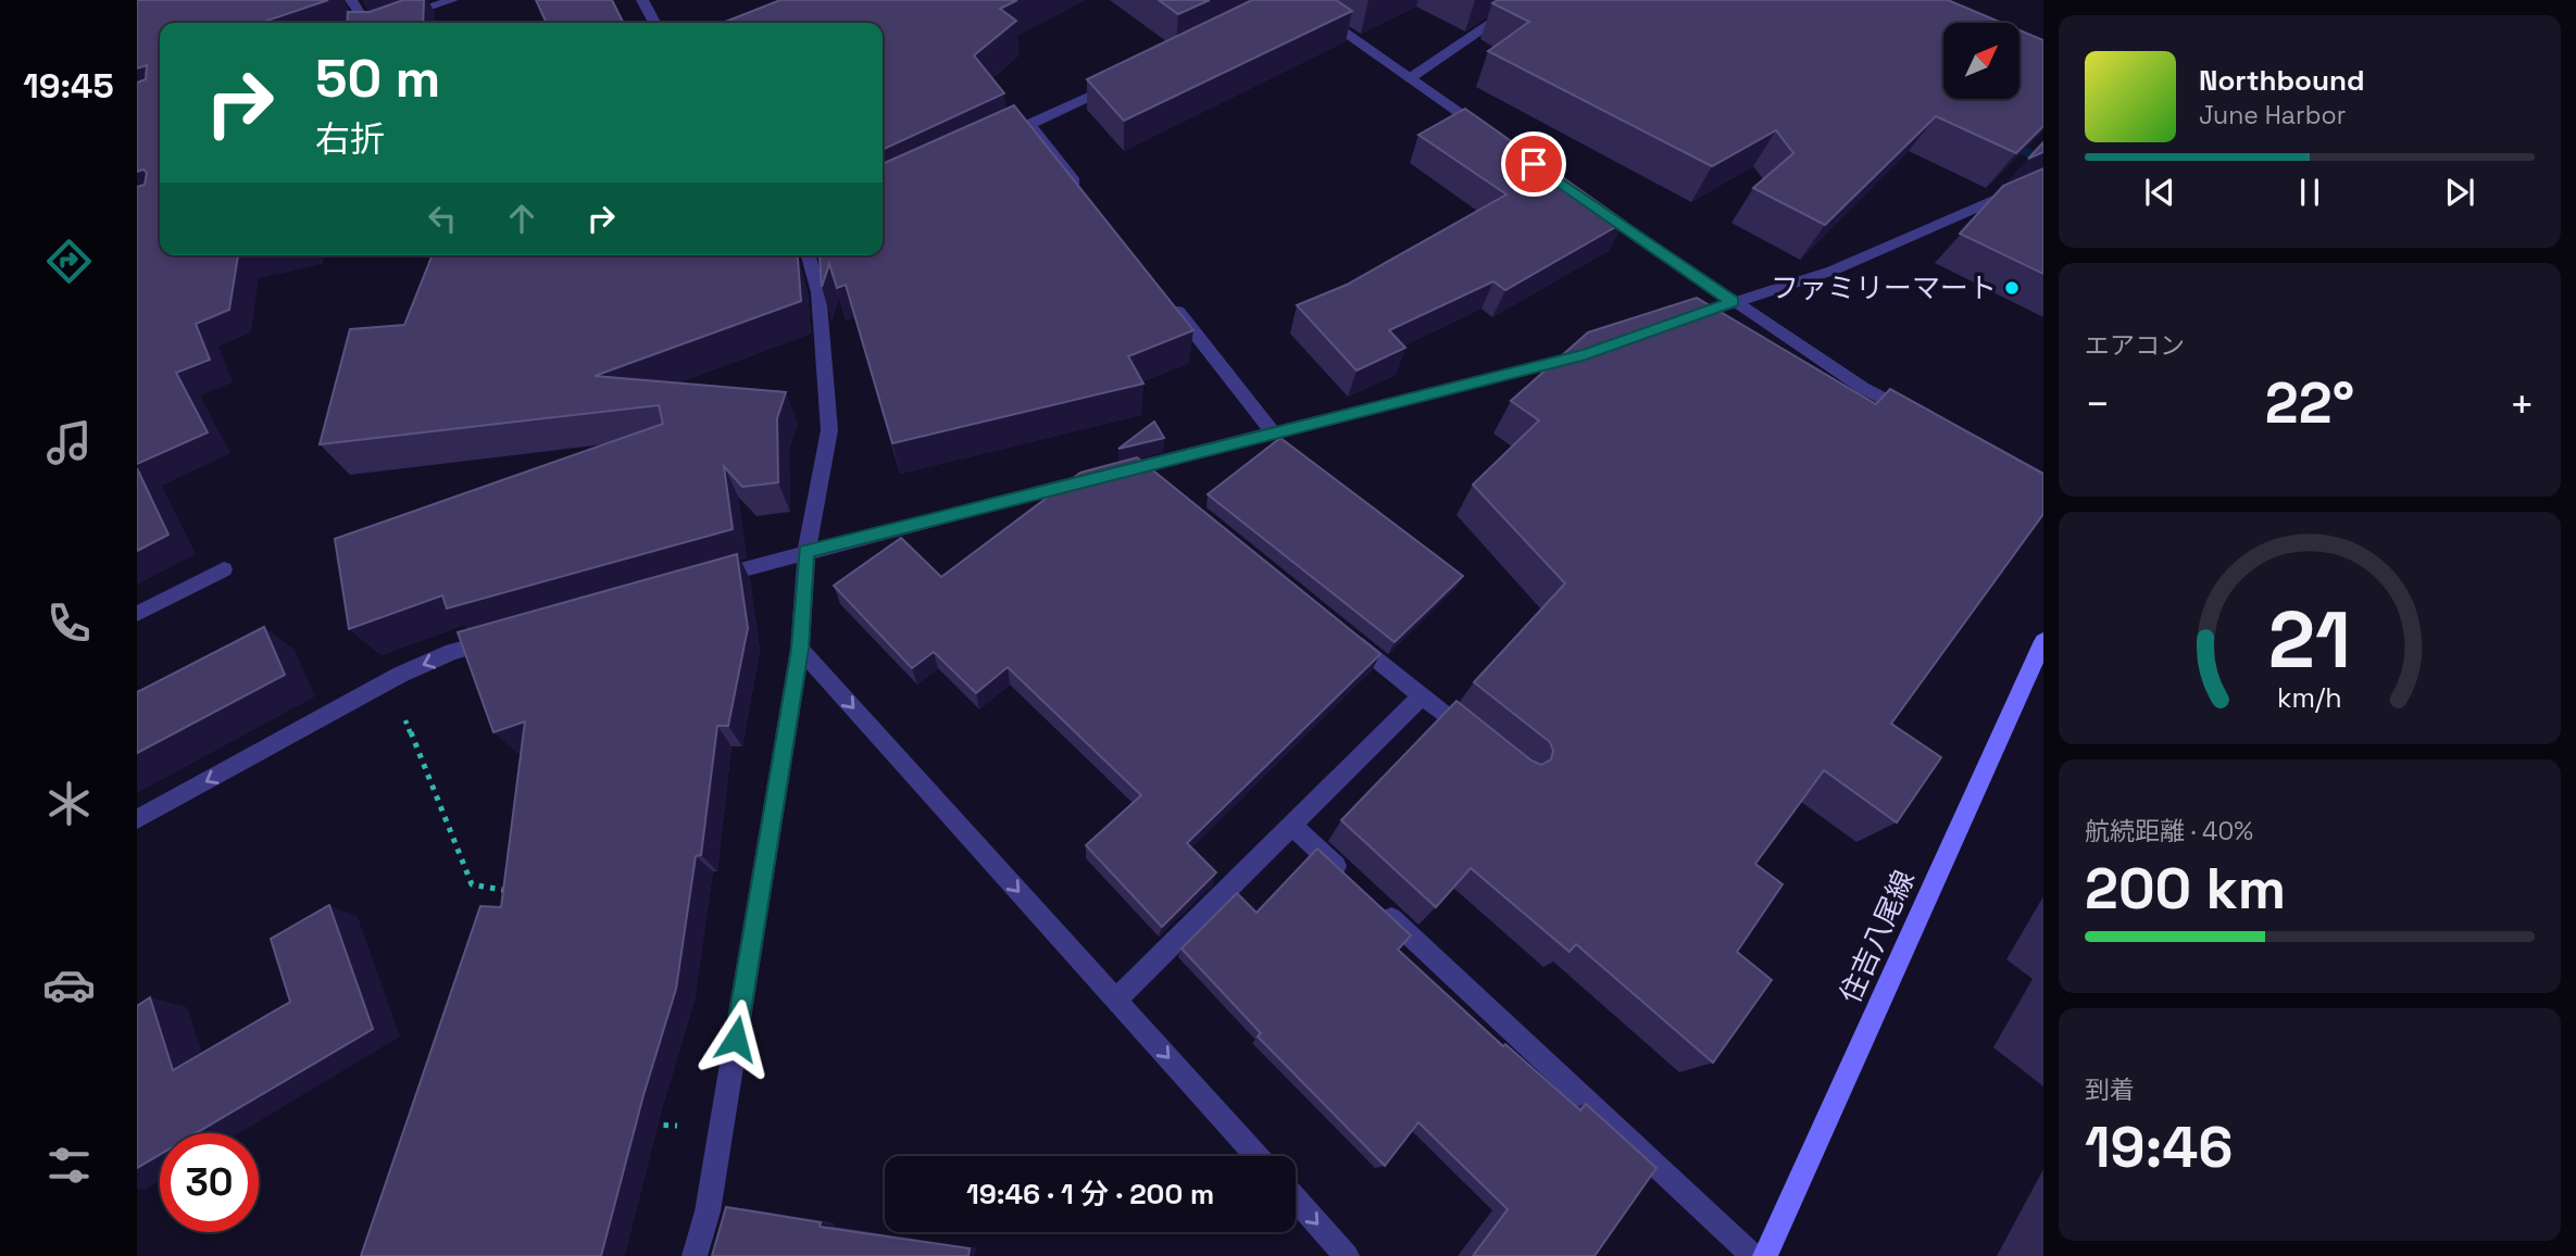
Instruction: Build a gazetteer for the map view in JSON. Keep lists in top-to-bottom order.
{
  "streets": {
    "main road": ["住吉八尾線"]
  },
  "places": ["ファミリーマート"],
  "north": "top right",
  "page": {
    "tabs": "19:45",
    "turn": ["50 m", "右折"],
    "song": ["Northbound", "June Harbor"],
    "tile": [
      "エアコン",
      ["航続距離 · 40%", "200 km"],
      ["到着", "19:46"]
    ],
    "heat": ["−", "22°", "+"],
    "limit": "30",
    "trip": "19:46 · 1 分 · 200 m",
    "gauge": ["21", "km/h"]
  }
}
